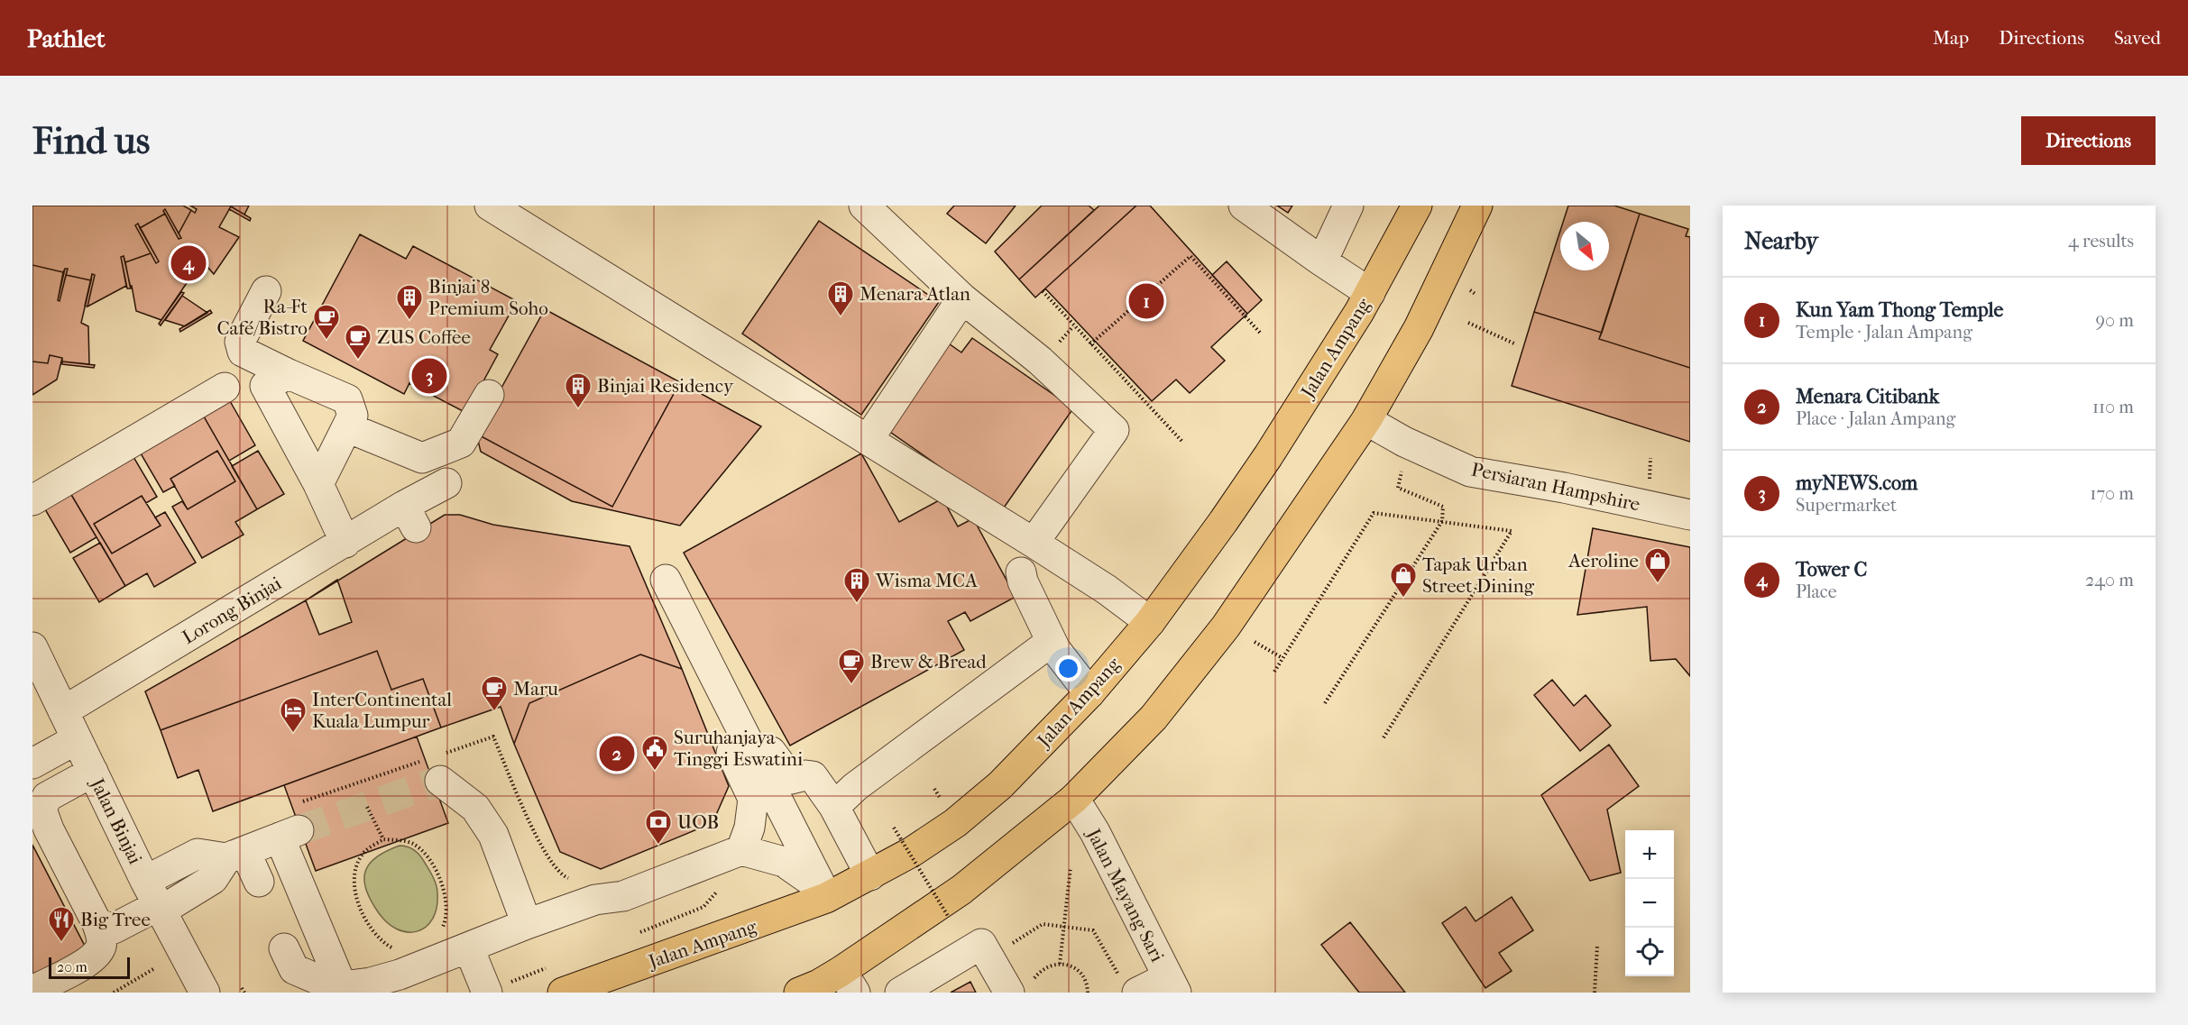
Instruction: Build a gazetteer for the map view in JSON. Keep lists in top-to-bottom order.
{
  "streets": {
    "main road": ["Jalan Ampang"],
    "street": [
      "Persiaran Hampshire",
      "Lorong Binjai",
      "Jalan Binjai",
      "Jalan Mayang Sari"
    ]
  },
  "crossings": [
    ["Lorong Binjai", "Jalan Binjai"]
  ],
  "places": {
    "building": [
      "Menara Atlan",
      "Binjai 8 Premium Soho",
      "Binjai Residency",
      "Wisma MCA"
    ],
    "cafe": [
      "Ra-Ft Café/Bistro",
      "ZUS Coffee",
      "Brew & Bread",
      "Maru"
    ],
    "shop": ["Aeroline", "Tapak Urban Street Dining"],
    "hotel": ["InterContinental Kuala Lumpur"],
    "public building": ["Suruhanjaya Tinggi Eswatini"],
    "bank": ["UOB"],
    "restaurant": ["Big Tree"]
  },
  "scale_bar": "20 m",
  "north": "bottom right",
  "page": {
    "header": "Pathlet",
    "nav": ["Map", "Directions", "Saved"],
    "buttons": "Directions",
    "title": "Find us",
    "heading": ["Nearby", "4 results"],
    "pins": [
      "4",
      "1",
      "3",
      "2"
    ],
    "list": [
      {
        "mark": "1",
        "name": "Kun Yam Thong Temple",
        "note": "Temple · Jalan Ampang",
        "value": "90 m"
      },
      {
        "mark": "2",
        "name": "Menara Citibank",
        "note": "Place · Jalan Ampang",
        "value": "110 m"
      },
      {
        "mark": "3",
        "name": "myNEWS.com",
        "note": "Supermarket",
        "value": "170 m"
      },
      {
        "mark": "4",
        "name": "Tower C",
        "note": "Place",
        "value": "240 m"
      }
    ],
    "map_buttons": ["+", "−"],
    "scale": "20 m"
  }
}
